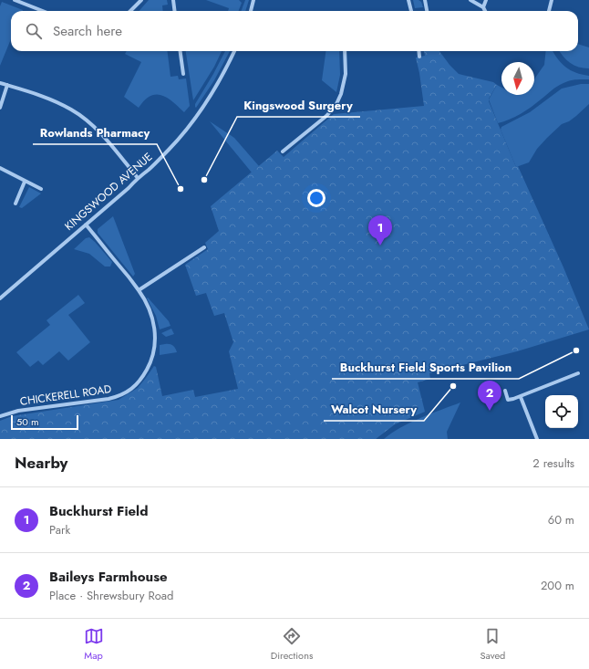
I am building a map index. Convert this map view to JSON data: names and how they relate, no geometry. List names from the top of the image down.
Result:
{
  "streets": {
    "street": ["KINGSWOOD AVENUE", "CHICKERELL ROAD"]
  },
  "crossings": [
    ["KINGSWOOD AVENUE", "CHICKERELL ROAD"]
  ],
  "places": [
    "Kingswood Surgery",
    "Rowlands Pharmacy",
    "Buckhurst Field Sports Pavilion",
    "Walcot Nursery"
  ],
  "scale_bar": "50 m",
  "north": "bottom",
  "page": {
    "search": "Search here",
    "pins": ["1", "2"],
    "scale": "50 m",
    "heading": ["Nearby", "2 results"],
    "list": [
      {
        "mark": "1",
        "name": "Buckhurst Field",
        "note": "Park",
        "value": "60 m"
      },
      {
        "mark": "2",
        "name": "Baileys Farmhouse",
        "note": "Place · Shrewsbury Road",
        "value": "200 m"
      }
    ],
    "nav": ["Map", "Directions", "Saved"]
  }
}
